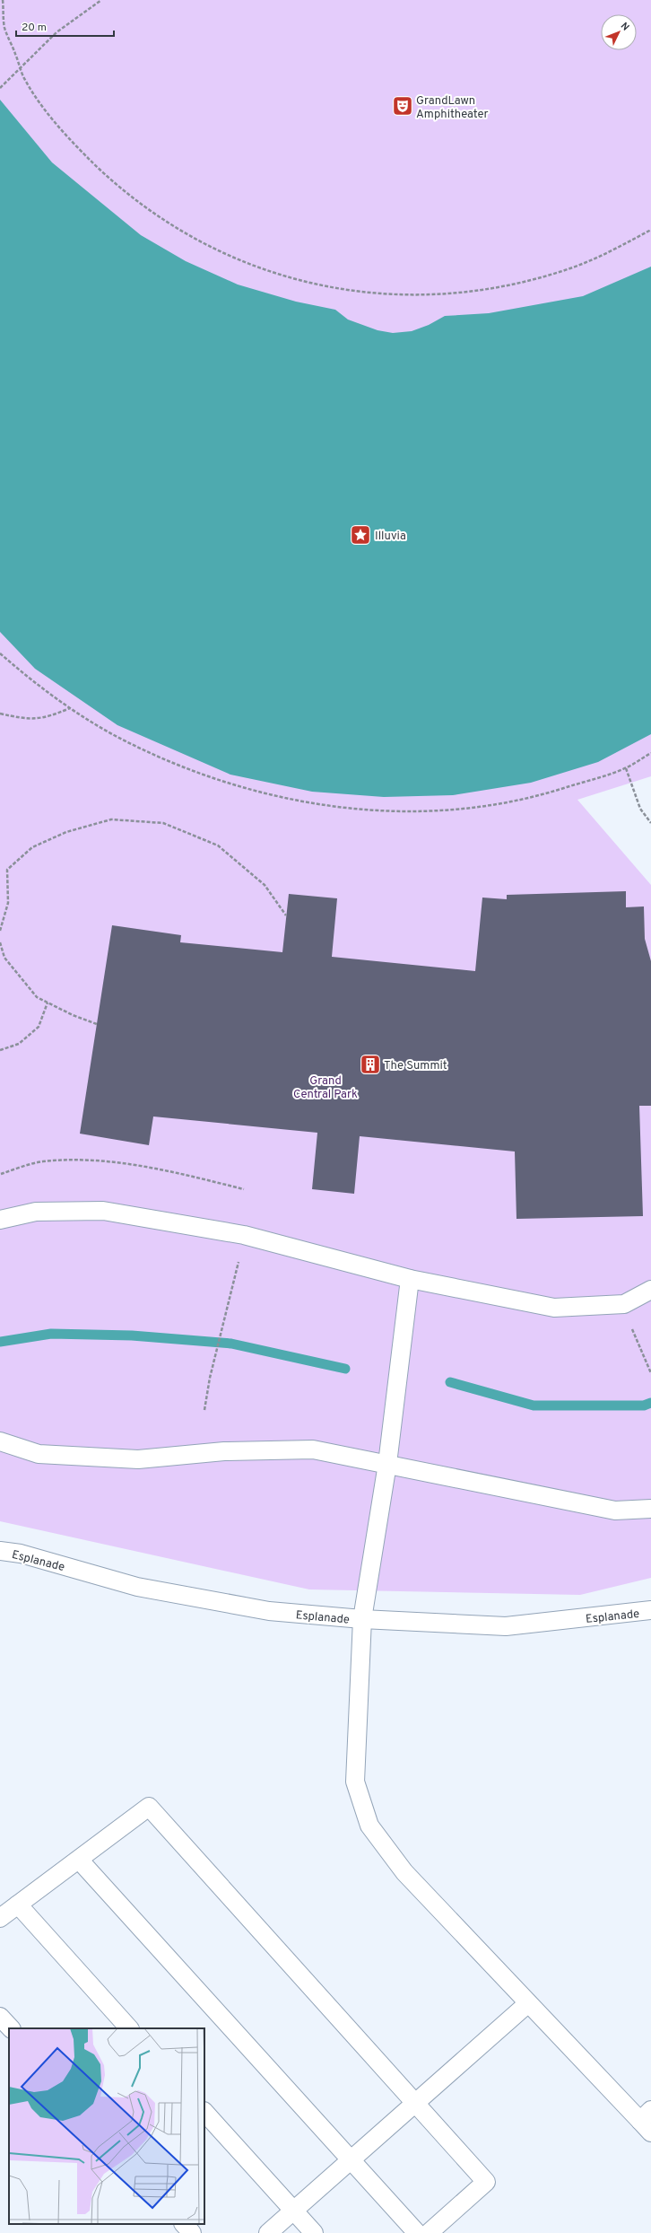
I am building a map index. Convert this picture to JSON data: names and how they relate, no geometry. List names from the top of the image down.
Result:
{
  "streets": {
    "lane": ["Esplanade"]
  },
  "parks": ["Grand Central Park"],
  "places": {
    "theatre": ["GrandLawn Amphitheater"],
    "place": ["Illuvia"],
    "building": ["The Summit"]
  },
  "scale_bar": "20 m",
  "north": "top right"
}
